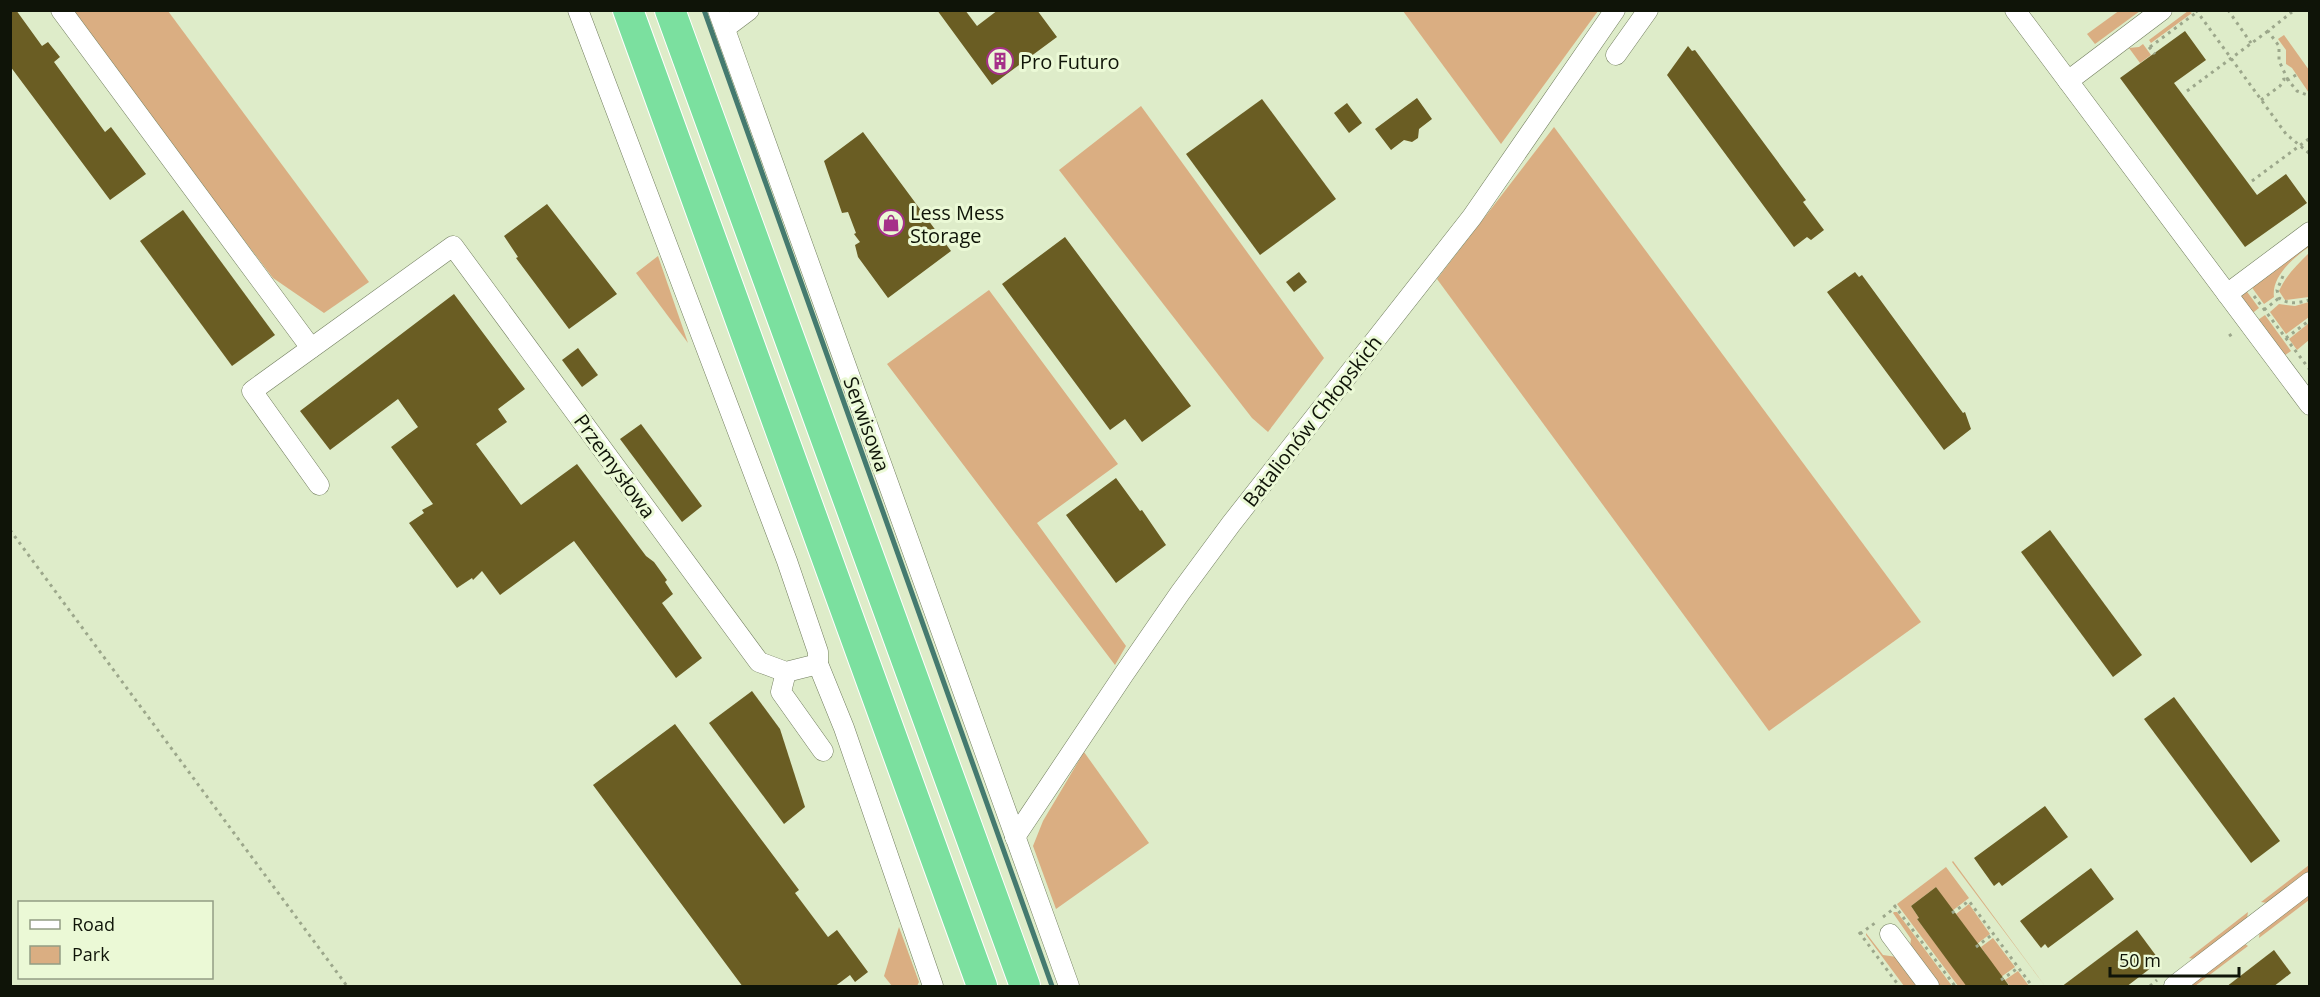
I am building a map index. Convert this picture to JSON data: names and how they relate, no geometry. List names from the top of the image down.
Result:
{
  "streets": {
    "street": ["Batalionów Chłopskich", "Serwisowa", "Przemysłowa"]
  },
  "crossings": [
    ["Batalionów Chłopskich", "Serwisowa"]
  ],
  "places": {
    "building": ["Pro Futuro"],
    "shop": ["Less Mess Storage"]
  },
  "legend": ["Road", "Park"],
  "scale_bar": "50 m"
}
